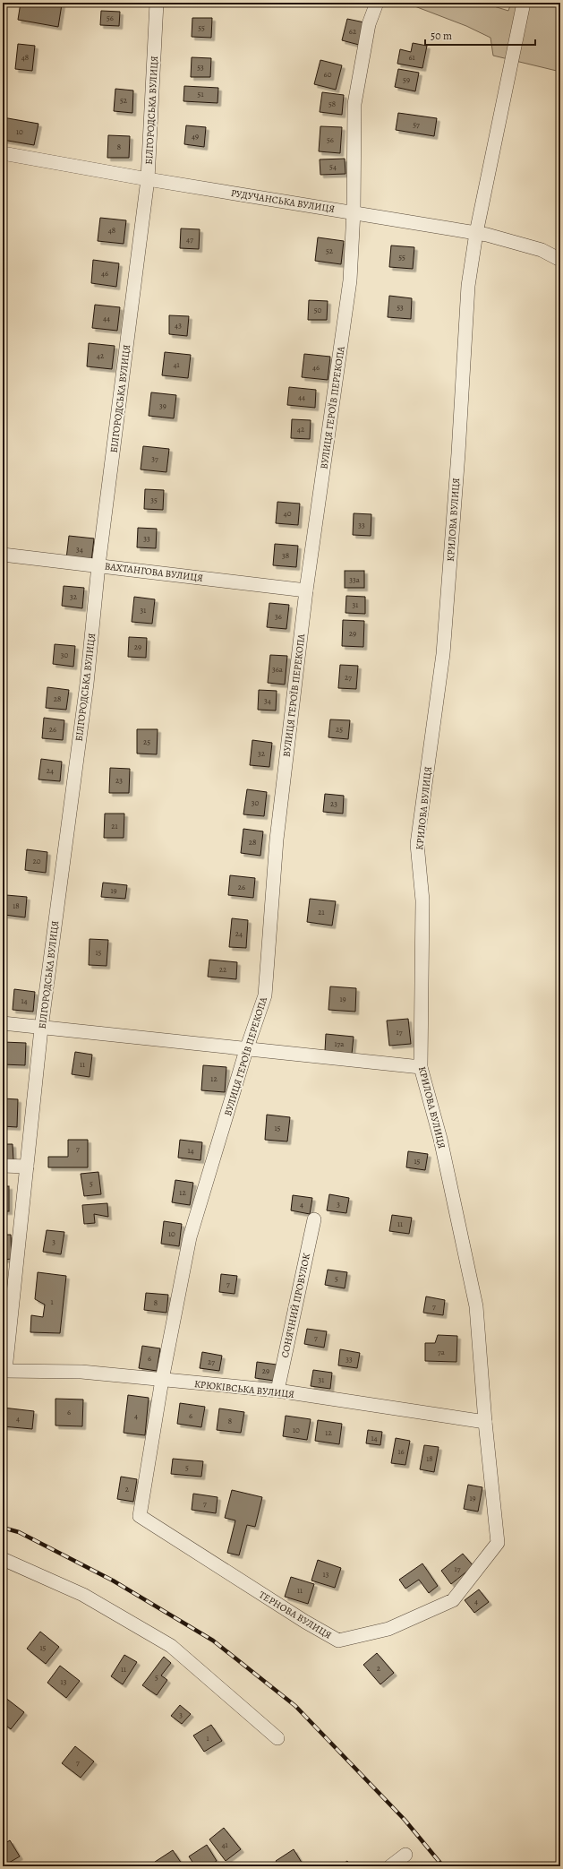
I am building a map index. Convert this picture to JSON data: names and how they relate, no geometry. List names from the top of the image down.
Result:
{
  "streets": {
    "street": [
      "БІЛГОРОДСЬКА ВУЛИЦЯ",
      "РУДУЧАНСЬКА ВУЛИЦЯ",
      "ВУЛИЦЯ ГЕРОЇВ ПЕРЕКОПА",
      "КРИЛОВА ВУЛИЦЯ",
      "ВАХТАНГОВА ВУЛИЦЯ",
      "СОНЯЧНИЙ ПРОВУЛОК",
      "КРЮКІВСЬКА ВУЛИЦЯ",
      "ТЕРНОВА ВУЛИЦЯ"
    ]
  },
  "crossings": [
    ["БІЛГОРОДСЬКА ВУЛИЦЯ", "РУДУЧАНСЬКА ВУЛИЦЯ"],
    ["БІЛГОРОДСЬКА ВУЛИЦЯ", "ВАХТАНГОВА ВУЛИЦЯ"],
    ["БІЛГОРОДСЬКА ВУЛИЦЯ", "КРЮКІВСЬКА ВУЛИЦЯ"],
    ["РУДУЧАНСЬКА ВУЛИЦЯ", "ВУЛИЦЯ ГЕРОЇВ ПЕРЕКОПА"],
    ["РУДУЧАНСЬКА ВУЛИЦЯ", "КРИЛОВА ВУЛИЦЯ"],
    ["ВУЛИЦЯ ГЕРОЇВ ПЕРЕКОПА", "ВАХТАНГОВА ВУЛИЦЯ"],
    ["ВУЛИЦЯ ГЕРОЇВ ПЕРЕКОПА", "КРЮКІВСЬКА ВУЛИЦЯ"],
    ["ВУЛИЦЯ ГЕРОЇВ ПЕРЕКОПА", "ТЕРНОВА ВУЛИЦЯ"],
    ["КРИЛОВА ВУЛИЦЯ", "КРЮКІВСЬКА ВУЛИЦЯ"],
    ["КРИЛОВА ВУЛИЦЯ", "ТЕРНОВА ВУЛИЦЯ"],
    ["СОНЯЧНИЙ ПРОВУЛОК", "КРЮКІВСЬКА ВУЛИЦЯ"],
    ["КРЮКІВСЬКА ВУЛИЦЯ", "ТЕРНОВА ВУЛИЦЯ"]
  ],
  "house_numbers": [
    "56",
    "55",
    "62",
    "48",
    "61",
    "53",
    "60",
    "59",
    "51",
    "52",
    "58",
    "57",
    "10",
    "49",
    "56",
    "8",
    "54",
    "48",
    "47",
    "52",
    "55",
    "46",
    "53",
    "50",
    "44",
    "43",
    "42",
    "41",
    "46",
    "44",
    "39",
    "42",
    "37",
    "35",
    "40",
    "33",
    "33",
    "34",
    "38",
    "33а",
    "32",
    "31",
    "31",
    "36",
    "29",
    "29",
    "30",
    "36а",
    "27",
    "28",
    "34",
    "26",
    "25",
    "25",
    "32",
    "24",
    "23",
    "30",
    "23",
    "21",
    "28",
    "20",
    "26",
    "19",
    "18",
    "21",
    "24",
    "15",
    "22",
    "19",
    "14",
    "17",
    "17а",
    "11",
    "12",
    "15",
    "7",
    "14",
    "15",
    "5",
    "12",
    "4",
    "3",
    "11",
    "10",
    "3",
    "5",
    "7",
    "1",
    "8",
    "7",
    "7",
    "7а",
    "6",
    "33",
    "27",
    "29",
    "31",
    "6",
    "4",
    "6",
    "4",
    "8",
    "10",
    "12",
    "14",
    "16",
    "18",
    "5",
    "2",
    "19",
    "7",
    "17",
    "13",
    "11",
    "4",
    "15",
    "2",
    "11",
    "5",
    "13",
    "3",
    "1",
    "7",
    "41"
  ],
  "scale_bar": "50 m"
}
